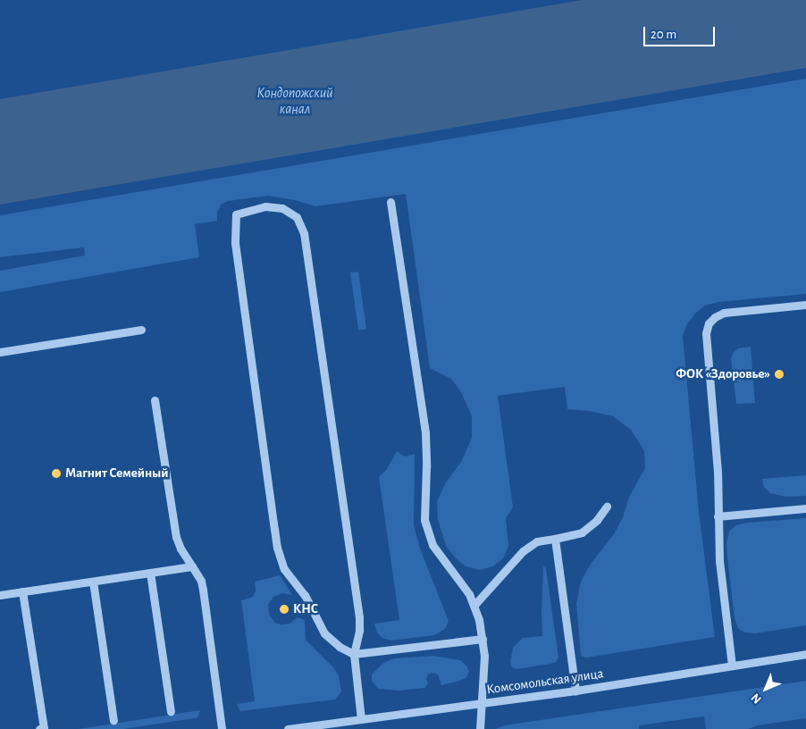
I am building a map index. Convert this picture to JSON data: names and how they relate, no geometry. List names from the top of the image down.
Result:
{
  "streets": {
    "street": ["Комсомольская улица"]
  },
  "water": ["Кондопожский канал"],
  "places": ["ФОК «Здоровье»", "Магнит Семейный", "КНС"],
  "scale_bar": "20 m",
  "north": "bottom left"
}
